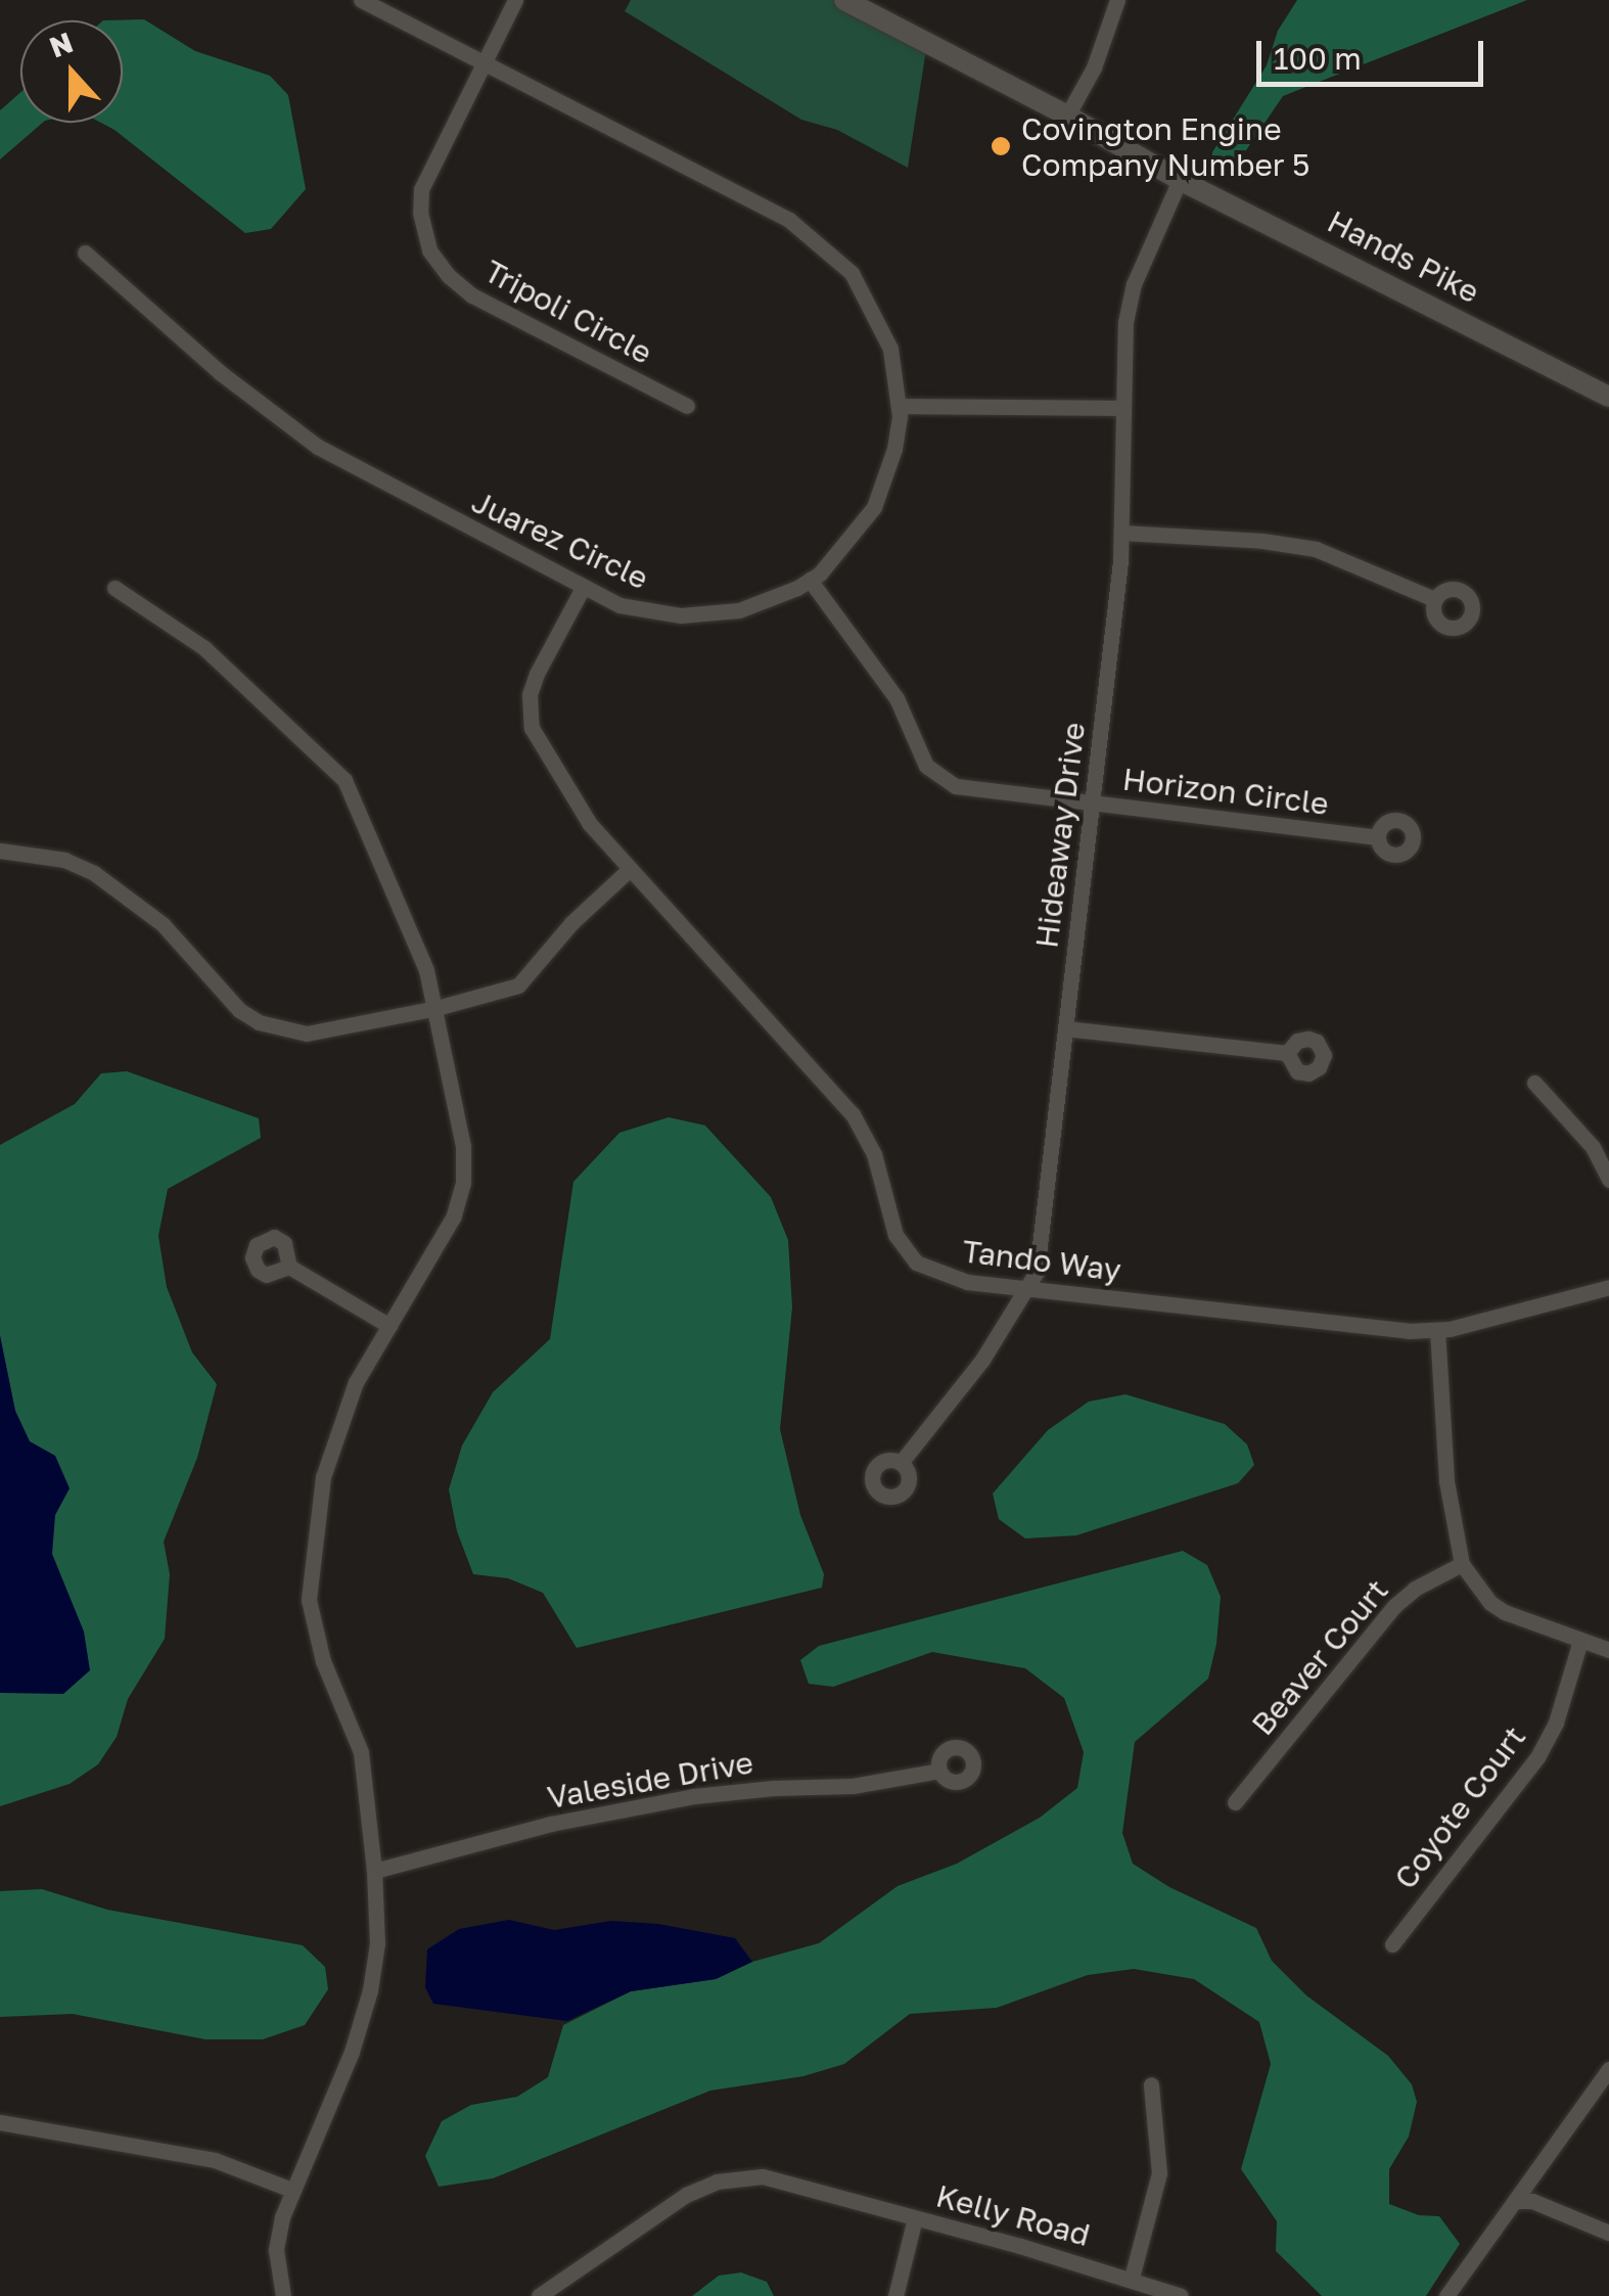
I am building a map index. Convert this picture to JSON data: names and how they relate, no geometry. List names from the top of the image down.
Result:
{
  "streets": {
    "main road": ["Hands Pike"],
    "street": [
      "Tripoli Circle",
      "Juarez Circle",
      "Horizon Circle",
      "Hideaway Drive",
      "Tando Way",
      "Beaver Court",
      "Valeside Drive",
      "Coyote Court",
      "Kelly Road"
    ]
  },
  "crossings": [
    ["Hands Pike", "Hideaway Drive"],
    ["Tripoli Circle", "Juarez Circle"],
    ["Juarez Circle", "Horizon Circle"],
    ["Juarez Circle", "Tando Way"],
    ["Horizon Circle", "Hideaway Drive"],
    ["Hideaway Drive", "Tando Way"]
  ],
  "places": ["Covington Engine Company Number 5"],
  "scale_bar": "100 m",
  "north": "top"
}
